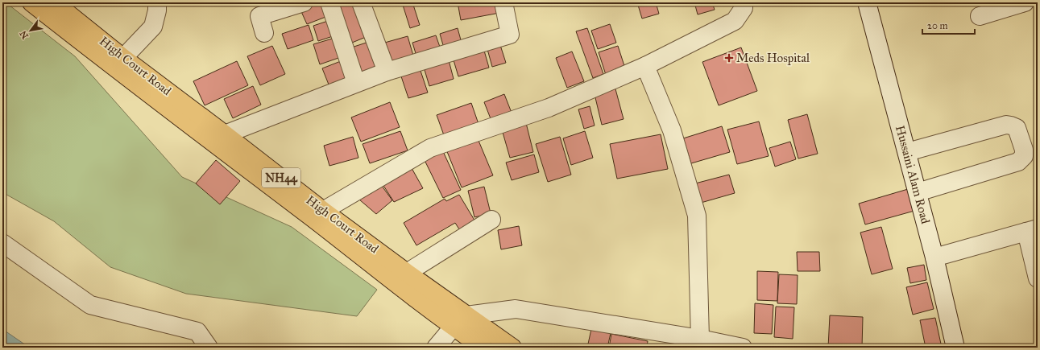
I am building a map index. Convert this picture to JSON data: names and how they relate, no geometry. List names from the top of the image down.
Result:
{
  "streets": {
    "highway": ["High Court Road", "NH44"],
    "street": ["Hussaini Alam Road"]
  },
  "places": {
    "health": ["Meds Hospital"]
  },
  "scale_bar": "20 m",
  "north": "bottom left"
}
